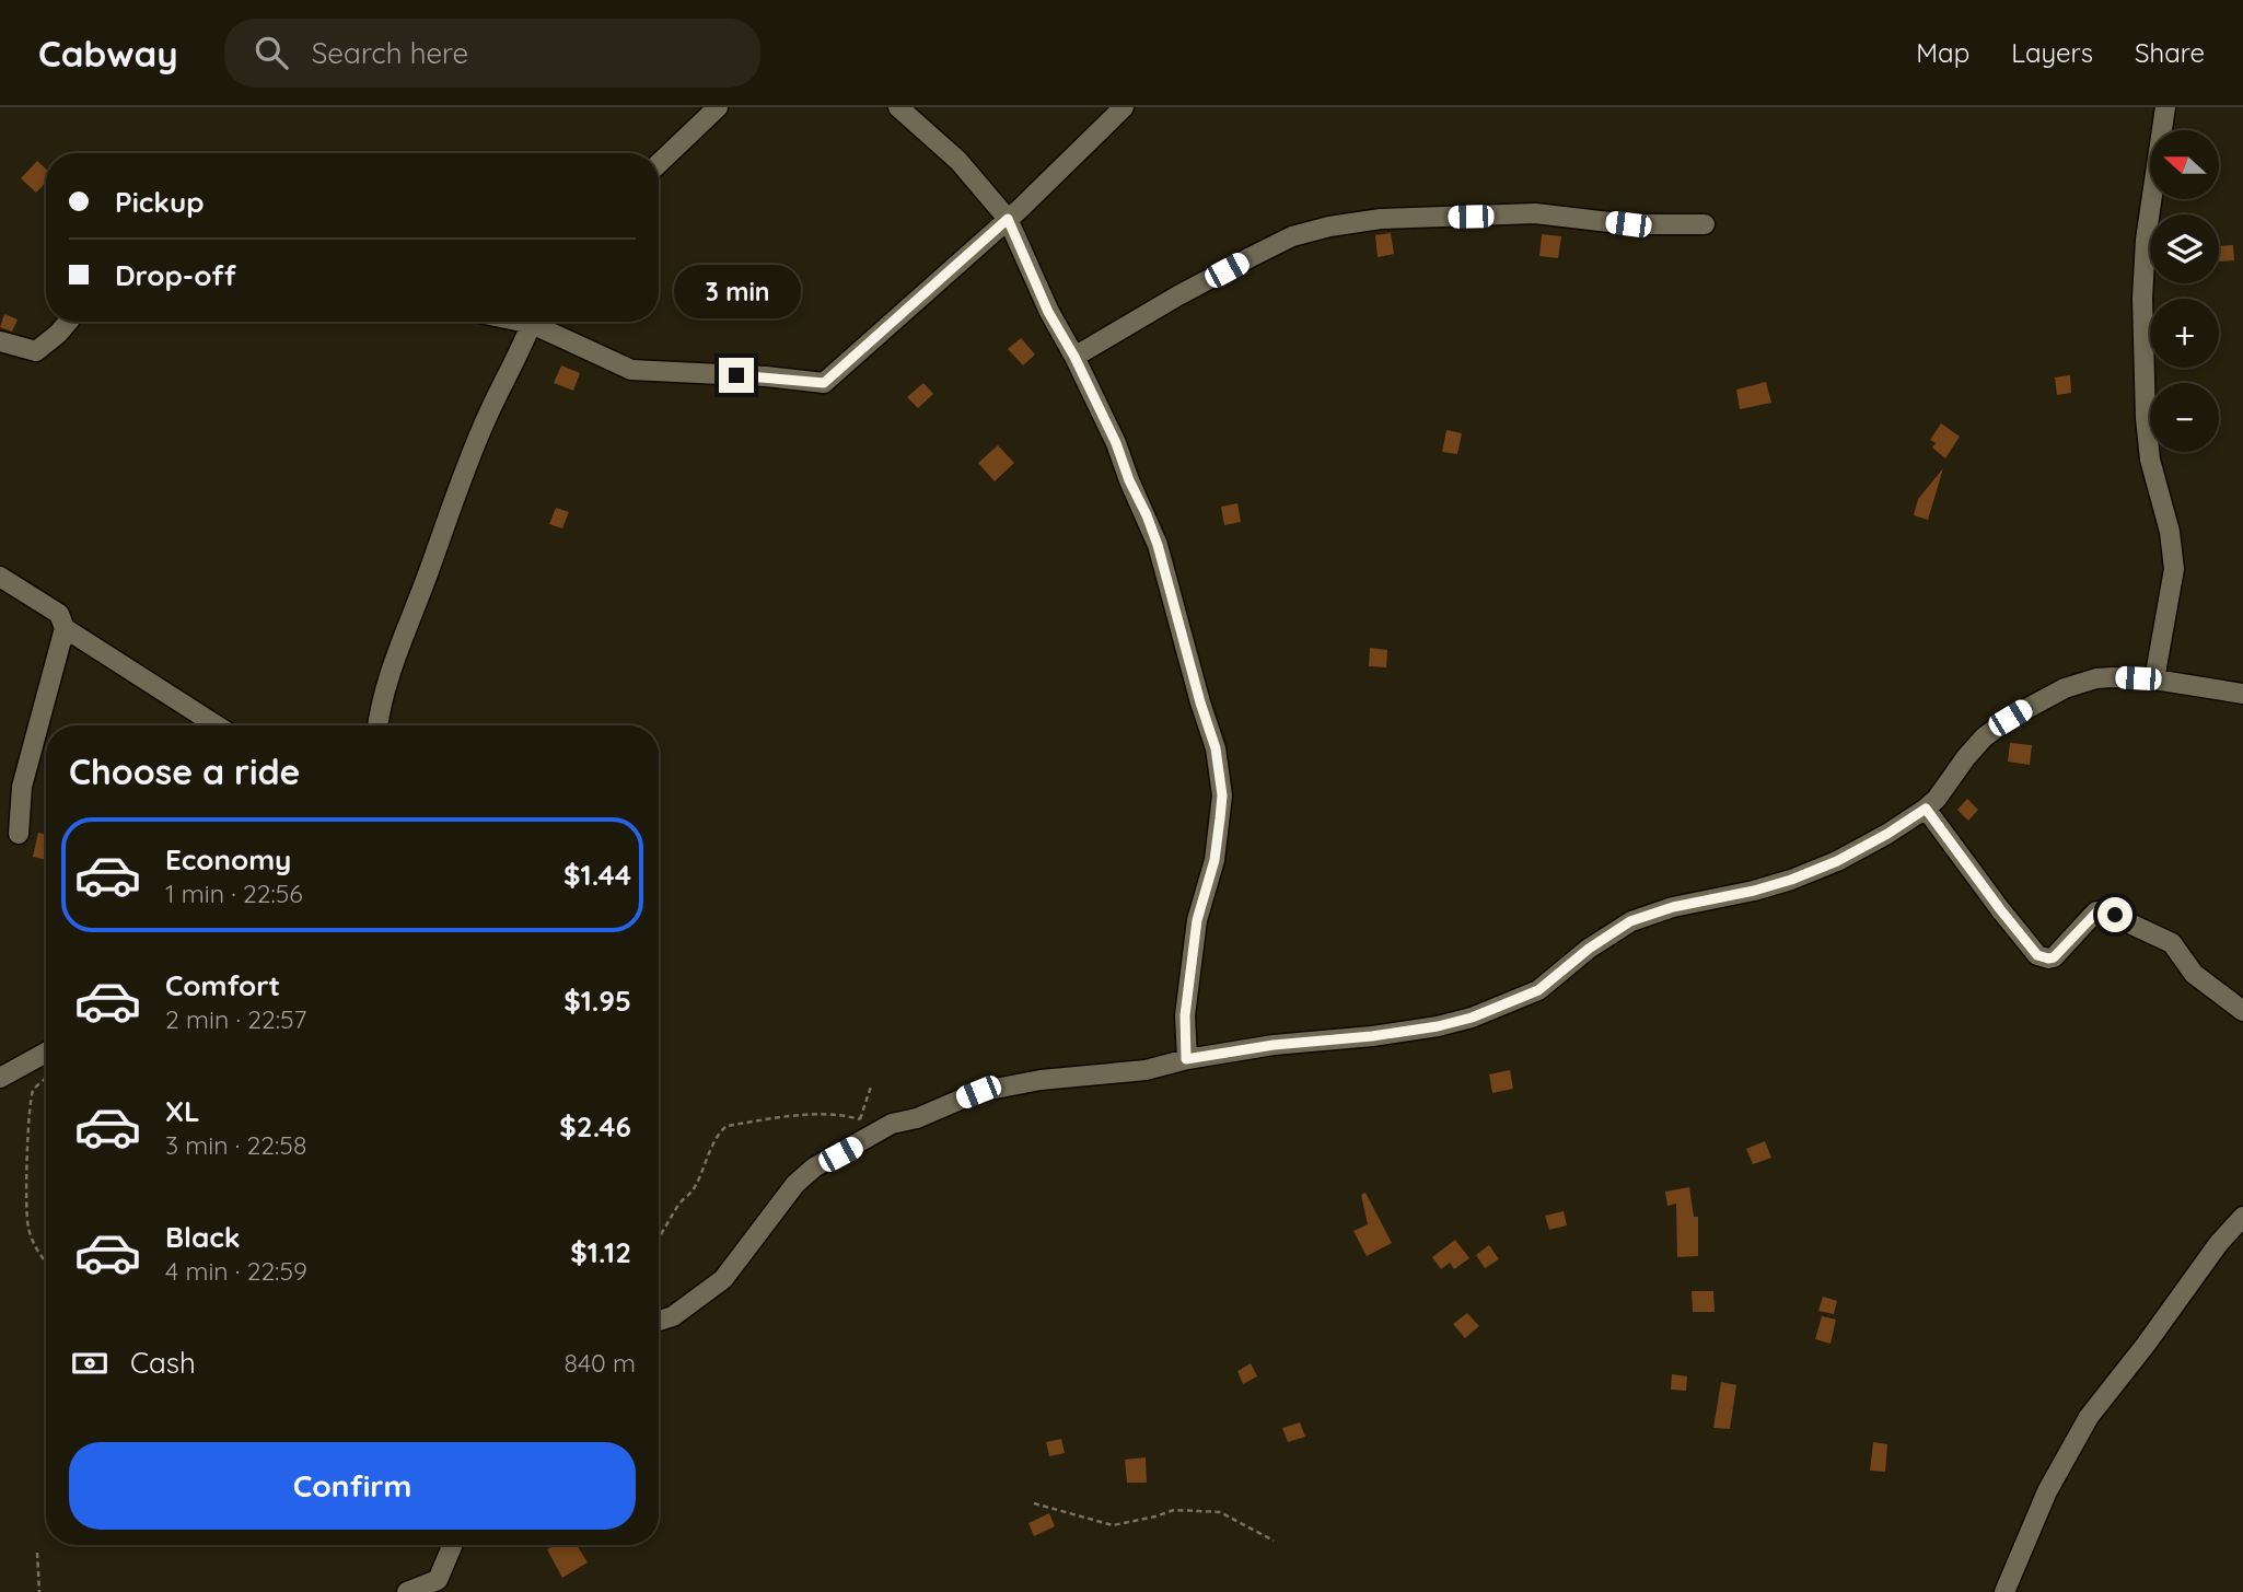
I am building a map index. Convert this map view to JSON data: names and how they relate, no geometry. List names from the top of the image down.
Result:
{
  "north": "left",
  "page": {
    "header": "Cabway",
    "search": "Search here",
    "nav": ["Map", "Layers", "Share"],
    "map_buttons": ["+", "−"],
    "banner": ["Pickup", "Drop-off"],
    "bubble": "3 min",
    "heading": "Choose a ride",
    "list": [
      {
        "name": "Economy",
        "note": "1 min · 22:56",
        "value": "$1.44"
      },
      {
        "name": "Comfort",
        "note": "2 min · 22:57",
        "value": "$1.95"
      },
      {
        "name": "XL",
        "note": "3 min · 22:58",
        "value": "$2.46"
      },
      {
        "name": "Black",
        "note": "4 min · 22:59",
        "value": "$1.12"
      }
    ],
    "pay": ["Cash", "840 m"],
    "buttons": "Confirm"
  }
}
